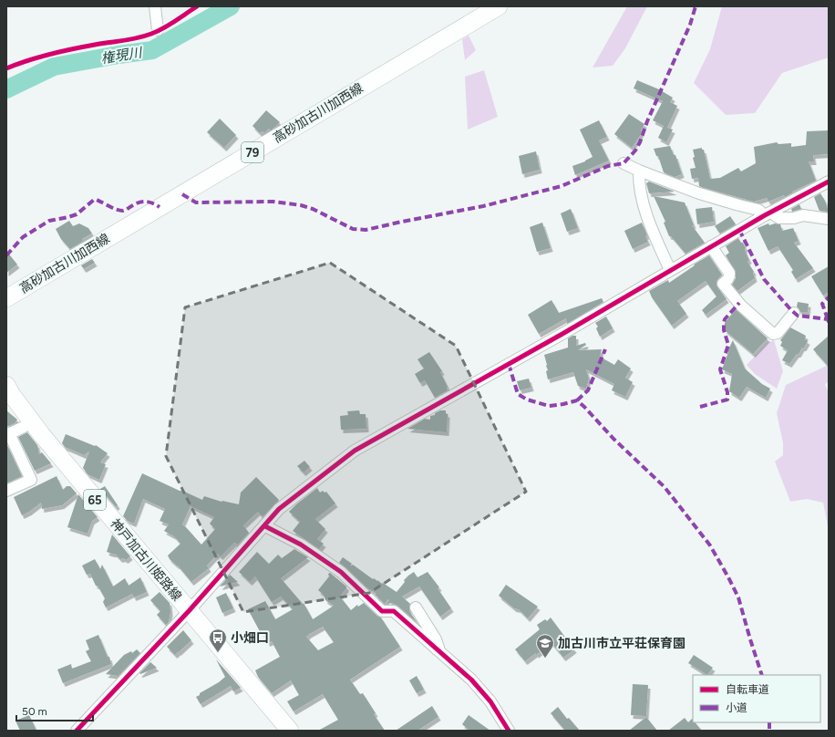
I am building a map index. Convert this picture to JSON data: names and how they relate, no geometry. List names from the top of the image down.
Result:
{
  "streets": {
    "main road": [
      "高砂加古川加西線",
      "79",
      "65",
      "神戸加古川姫路線"
    ]
  },
  "water": ["権現川"],
  "places": {
    "bus stop": ["小畑口"],
    "school or university": ["加古川市立平荘保育園"]
  },
  "legend": ["自転車道", "小道"],
  "scale_bar": "50 m"
}
